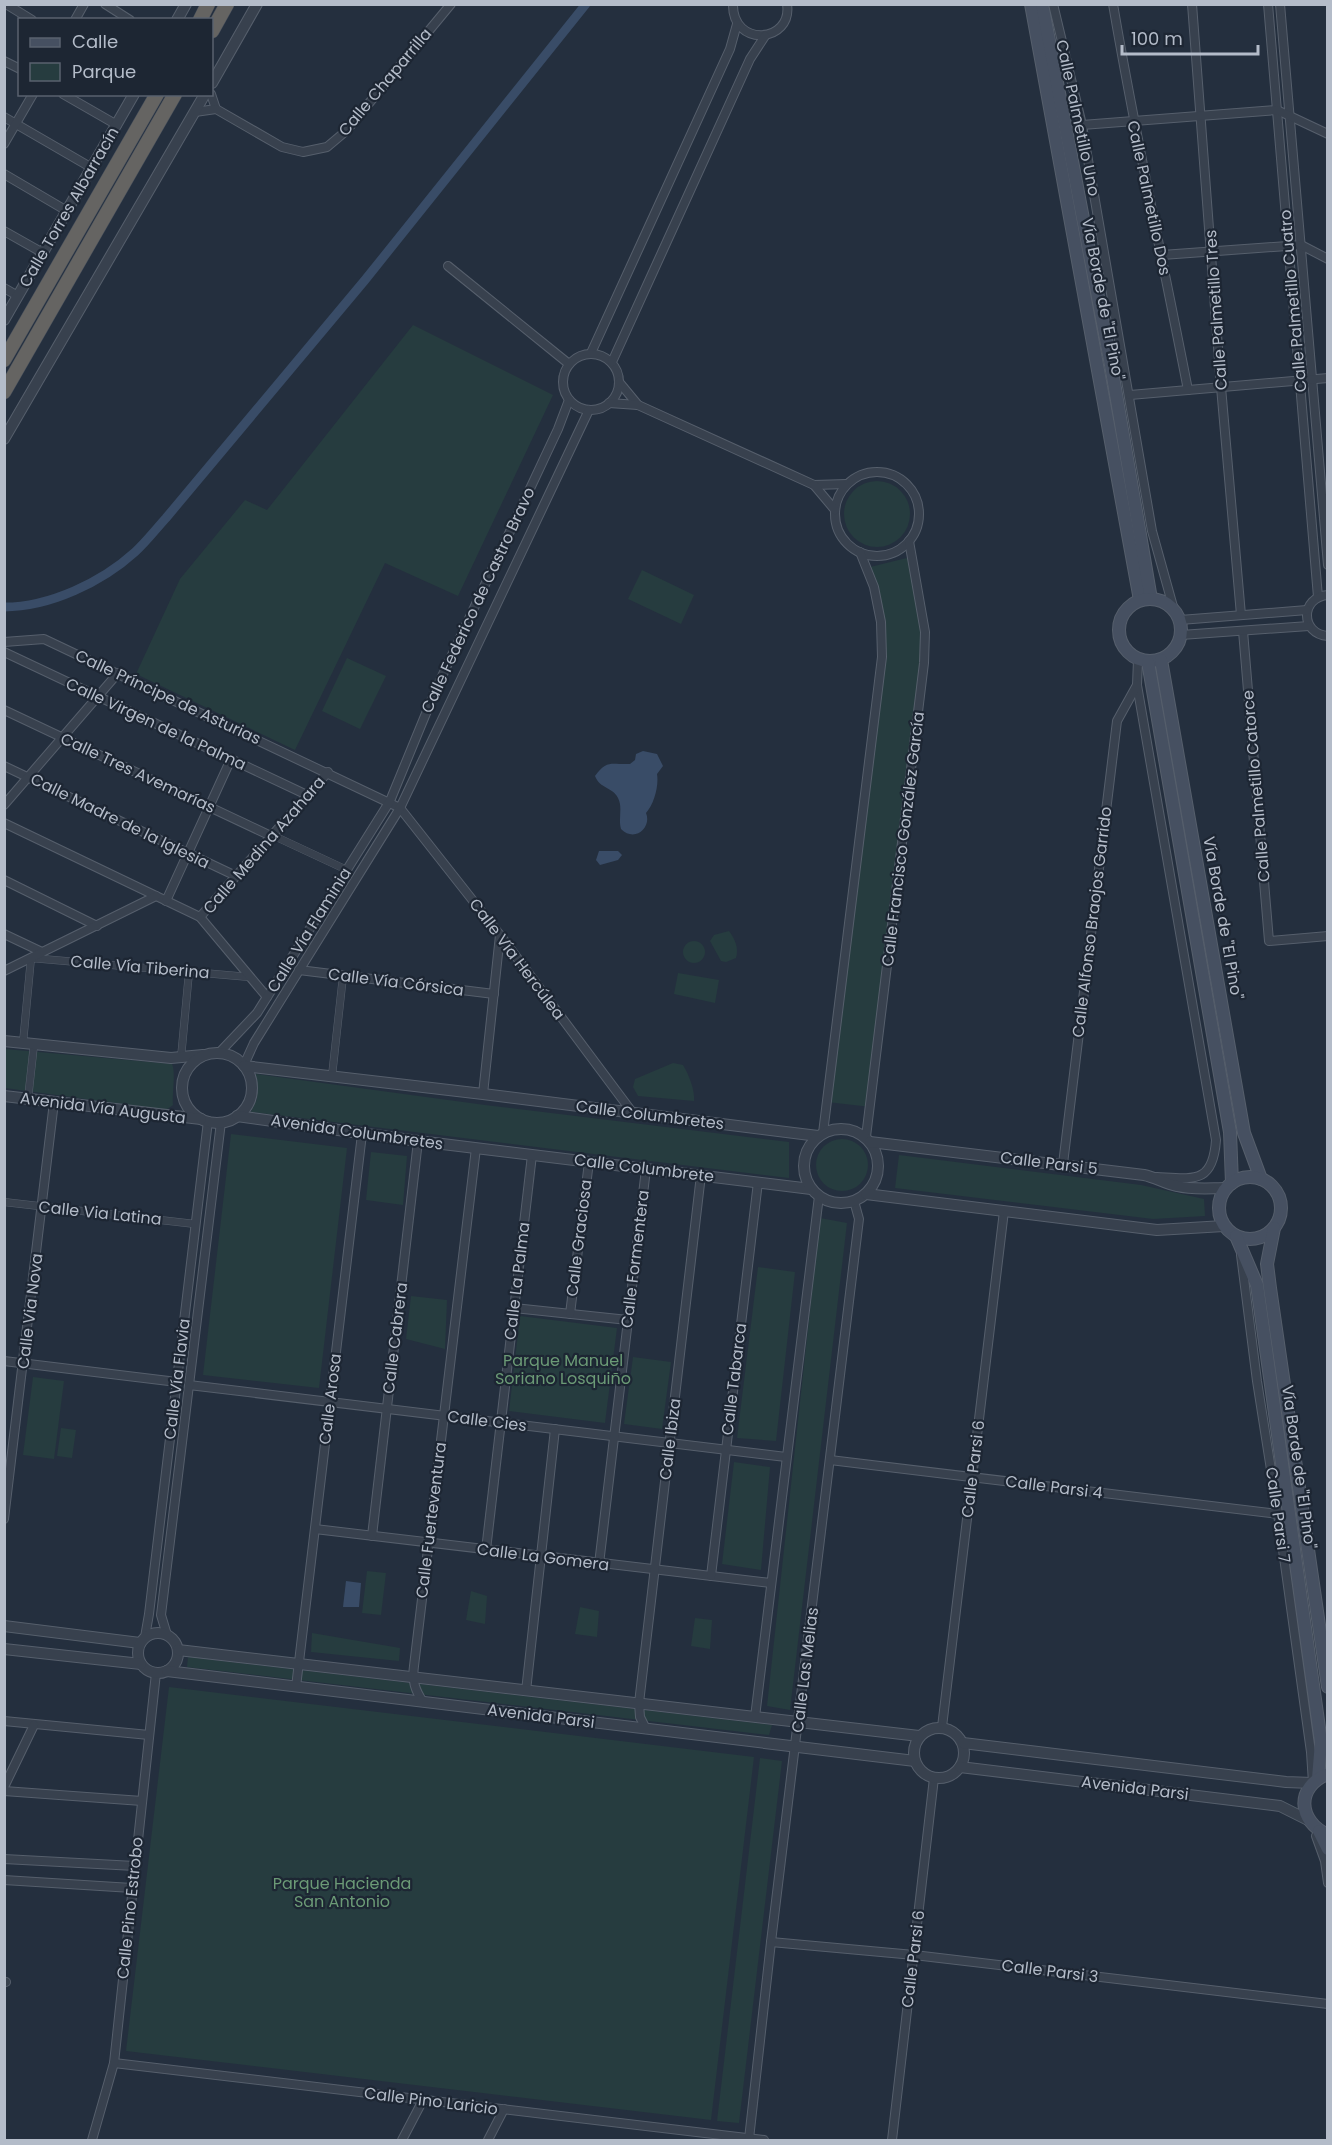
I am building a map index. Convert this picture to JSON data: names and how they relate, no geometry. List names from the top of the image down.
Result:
{
  "streets": {
    "main road": ["Vía Borde de \"El Pino\""],
    "street": [
      "Calle Chaparrilla",
      "Calle Palmetillo Uno",
      "Calle Palmetillo Dos",
      "Calle Torres Albarracín",
      "Calle Palmetillo Cuatro",
      "Calle Palmetillo Tres",
      "Calle Federico de Castro Bravo",
      "Calle Príncipe de Asturias",
      "Calle Virgen de la Palma",
      "Calle Tres Avemarías",
      "Calle Palmetillo Catorce",
      "Calle Madre de la Iglesia",
      "Calle Francisco González García",
      "Calle Medina Azahara",
      "Calle Alfonso Braojos Garrido",
      "Calle Vía Flaminia",
      "Calle Vía Hercúlea",
      "Calle Vía Tiberina",
      "Calle Vía Córsica",
      "Avenida Vía Augusta",
      "Calle Columbretes",
      "Avenida Columbretes",
      "Calle Parsi 5",
      "Calle Columbrete",
      "Calle Via Latina",
      "Calle Graciosa",
      "Calle Formentera",
      "Calle La Palma",
      "Calle Via Nova",
      "Calle Cabrera",
      "Calle Vía Flavia",
      "Calle Tabarca",
      "Calle Arosa",
      "Calle Cies",
      "Calle Ibiza",
      "Calle Parsi 6",
      "Calle Parsi 4",
      "Calle Parsi 7",
      "Calle Fuerteventura",
      "Calle La Gomera",
      "Calle Las Melias",
      "Avenida Parsi",
      "Calle Pino Estrobo",
      "Calle Parsi 3",
      "Calle Pino Laricio"
    ]
  },
  "crossings": [
    ["Calle Palmetillo Uno", "Vía Borde de \"El Pino\""],
    ["Vía Borde de \"El Pino\"", "Calle Parsi 5"],
    ["Vía Borde de \"El Pino\"", "Calle Parsi 7"],
    ["Vía Borde de \"El Pino\"", "Avenida Parsi"],
    ["Calle Federico de Castro Bravo", "Calle Príncipe de Asturias"],
    ["Calle Federico de Castro Bravo", "Calle Vía Flaminia"],
    ["Calle Príncipe de Asturias", "Calle Medina Azahara"],
    ["Calle Príncipe de Asturias", "Calle Vía Flaminia"],
    ["Calle Príncipe de Asturias", "Calle Vía Hercúlea"],
    ["Calle Virgen de la Palma", "Calle Medina Azahara"],
    ["Calle Tres Avemarías", "Calle Medina Azahara"],
    ["Calle Madre de la Iglesia", "Calle Medina Azahara"],
    ["Calle Francisco González García", "Calle Columbretes"],
    ["Calle Francisco González García", "Calle Parsi 5"],
    ["Calle Francisco González García", "Calle Columbrete"],
    ["Calle Francisco González García", "Calle Las Melias"],
    ["Calle Alfonso Braojos Garrido", "Calle Parsi 5"],
    ["Calle Vía Flaminia", "Calle Vía Hercúlea"],
    ["Calle Vía Flaminia", "Calle Vía Córsica"],
    ["Calle Vía Flaminia", "Avenida Vía Augusta"],
    ["Calle Vía Flaminia", "Avenida Columbretes"],
    ["Calle Vía Flaminia", "Calle Vía Flavia"],
    ["Calle Vía Hercúlea", "Calle Columbretes"],
    ["Avenida Vía Augusta", "Avenida Columbretes"],
    ["Avenida Vía Augusta", "Calle Via Nova"],
    ["Avenida Vía Augusta", "Calle Vía Flavia"],
    ["Calle Columbretes", "Calle Parsi 5"],
    ["Calle Columbretes", "Calle Columbrete"],
    ["Calle Columbretes", "Calle Las Melias"],
    ["Avenida Columbretes", "Calle Columbrete"],
    ["Avenida Columbretes", "Calle Cabrera"],
    ["Avenida Columbretes", "Calle Vía Flavia"],
    ["Avenida Columbretes", "Calle Arosa"],
    ["Avenida Columbretes", "Calle Fuerteventura"],
    ["Calle Parsi 5", "Calle Columbrete"],
    ["Calle Parsi 5", "Calle Las Melias"],
    ["Calle Columbrete", "Calle Graciosa"],
    ["Calle Columbrete", "Calle Formentera"],
    ["Calle Columbrete", "Calle La Palma"],
    ["Calle Columbrete", "Calle Tabarca"],
    ["Calle Columbrete", "Calle Ibiza"],
    ["Calle Columbrete", "Calle Fuerteventura"],
    ["Calle Columbrete", "Calle Las Melias"],
    ["Calle Via Latina", "Calle Via Nova"],
    ["Calle Via Latina", "Calle Vía Flavia"],
    ["Calle Formentera", "Calle Cies"],
    ["Calle Formentera", "Calle La Gomera"],
    ["Calle La Palma", "Calle Cies"],
    ["Calle La Palma", "Calle La Gomera"],
    ["Calle Cabrera", "Calle Cies"],
    ["Calle Cabrera", "Calle La Gomera"],
    ["Calle Vía Flavia", "Calle Cies"],
    ["Calle Vía Flavia", "Avenida Parsi"],
    ["Calle Vía Flavia", "Calle Pino Estrobo"],
    ["Calle Tabarca", "Calle Cies"],
    ["Calle Tabarca", "Calle La Gomera"],
    ["Calle Arosa", "Calle Cies"],
    ["Calle Arosa", "Calle La Gomera"],
    ["Calle Arosa", "Avenida Parsi"],
    ["Calle Cies", "Calle Ibiza"],
    ["Calle Cies", "Calle Fuerteventura"],
    ["Calle Ibiza", "Calle La Gomera"],
    ["Calle Ibiza", "Avenida Parsi"],
    ["Calle Parsi 6", "Calle Parsi 4"],
    ["Calle Parsi 6", "Avenida Parsi"],
    ["Calle Parsi 6", "Calle Parsi 3"],
    ["Calle Parsi 4", "Calle Parsi 7"],
    ["Calle Parsi 4", "Calle Las Melias"],
    ["Calle Parsi 7", "Avenida Parsi"],
    ["Calle Fuerteventura", "Calle La Gomera"],
    ["Calle Fuerteventura", "Avenida Parsi"],
    ["Calle Las Melias", "Avenida Parsi"],
    ["Calle Las Melias", "Calle Parsi 3"],
    ["Calle Las Melias", "Calle Pino Laricio"],
    ["Avenida Parsi", "Calle Pino Estrobo"],
    ["Calle Pino Estrobo", "Calle Pino Laricio"]
  ],
  "parks": ["Parque Manuel Soriano Losquiño", "Parque Hacienda San Antonio"],
  "legend": ["Calle", "Parque"],
  "scale_bar": "100 m"
}
